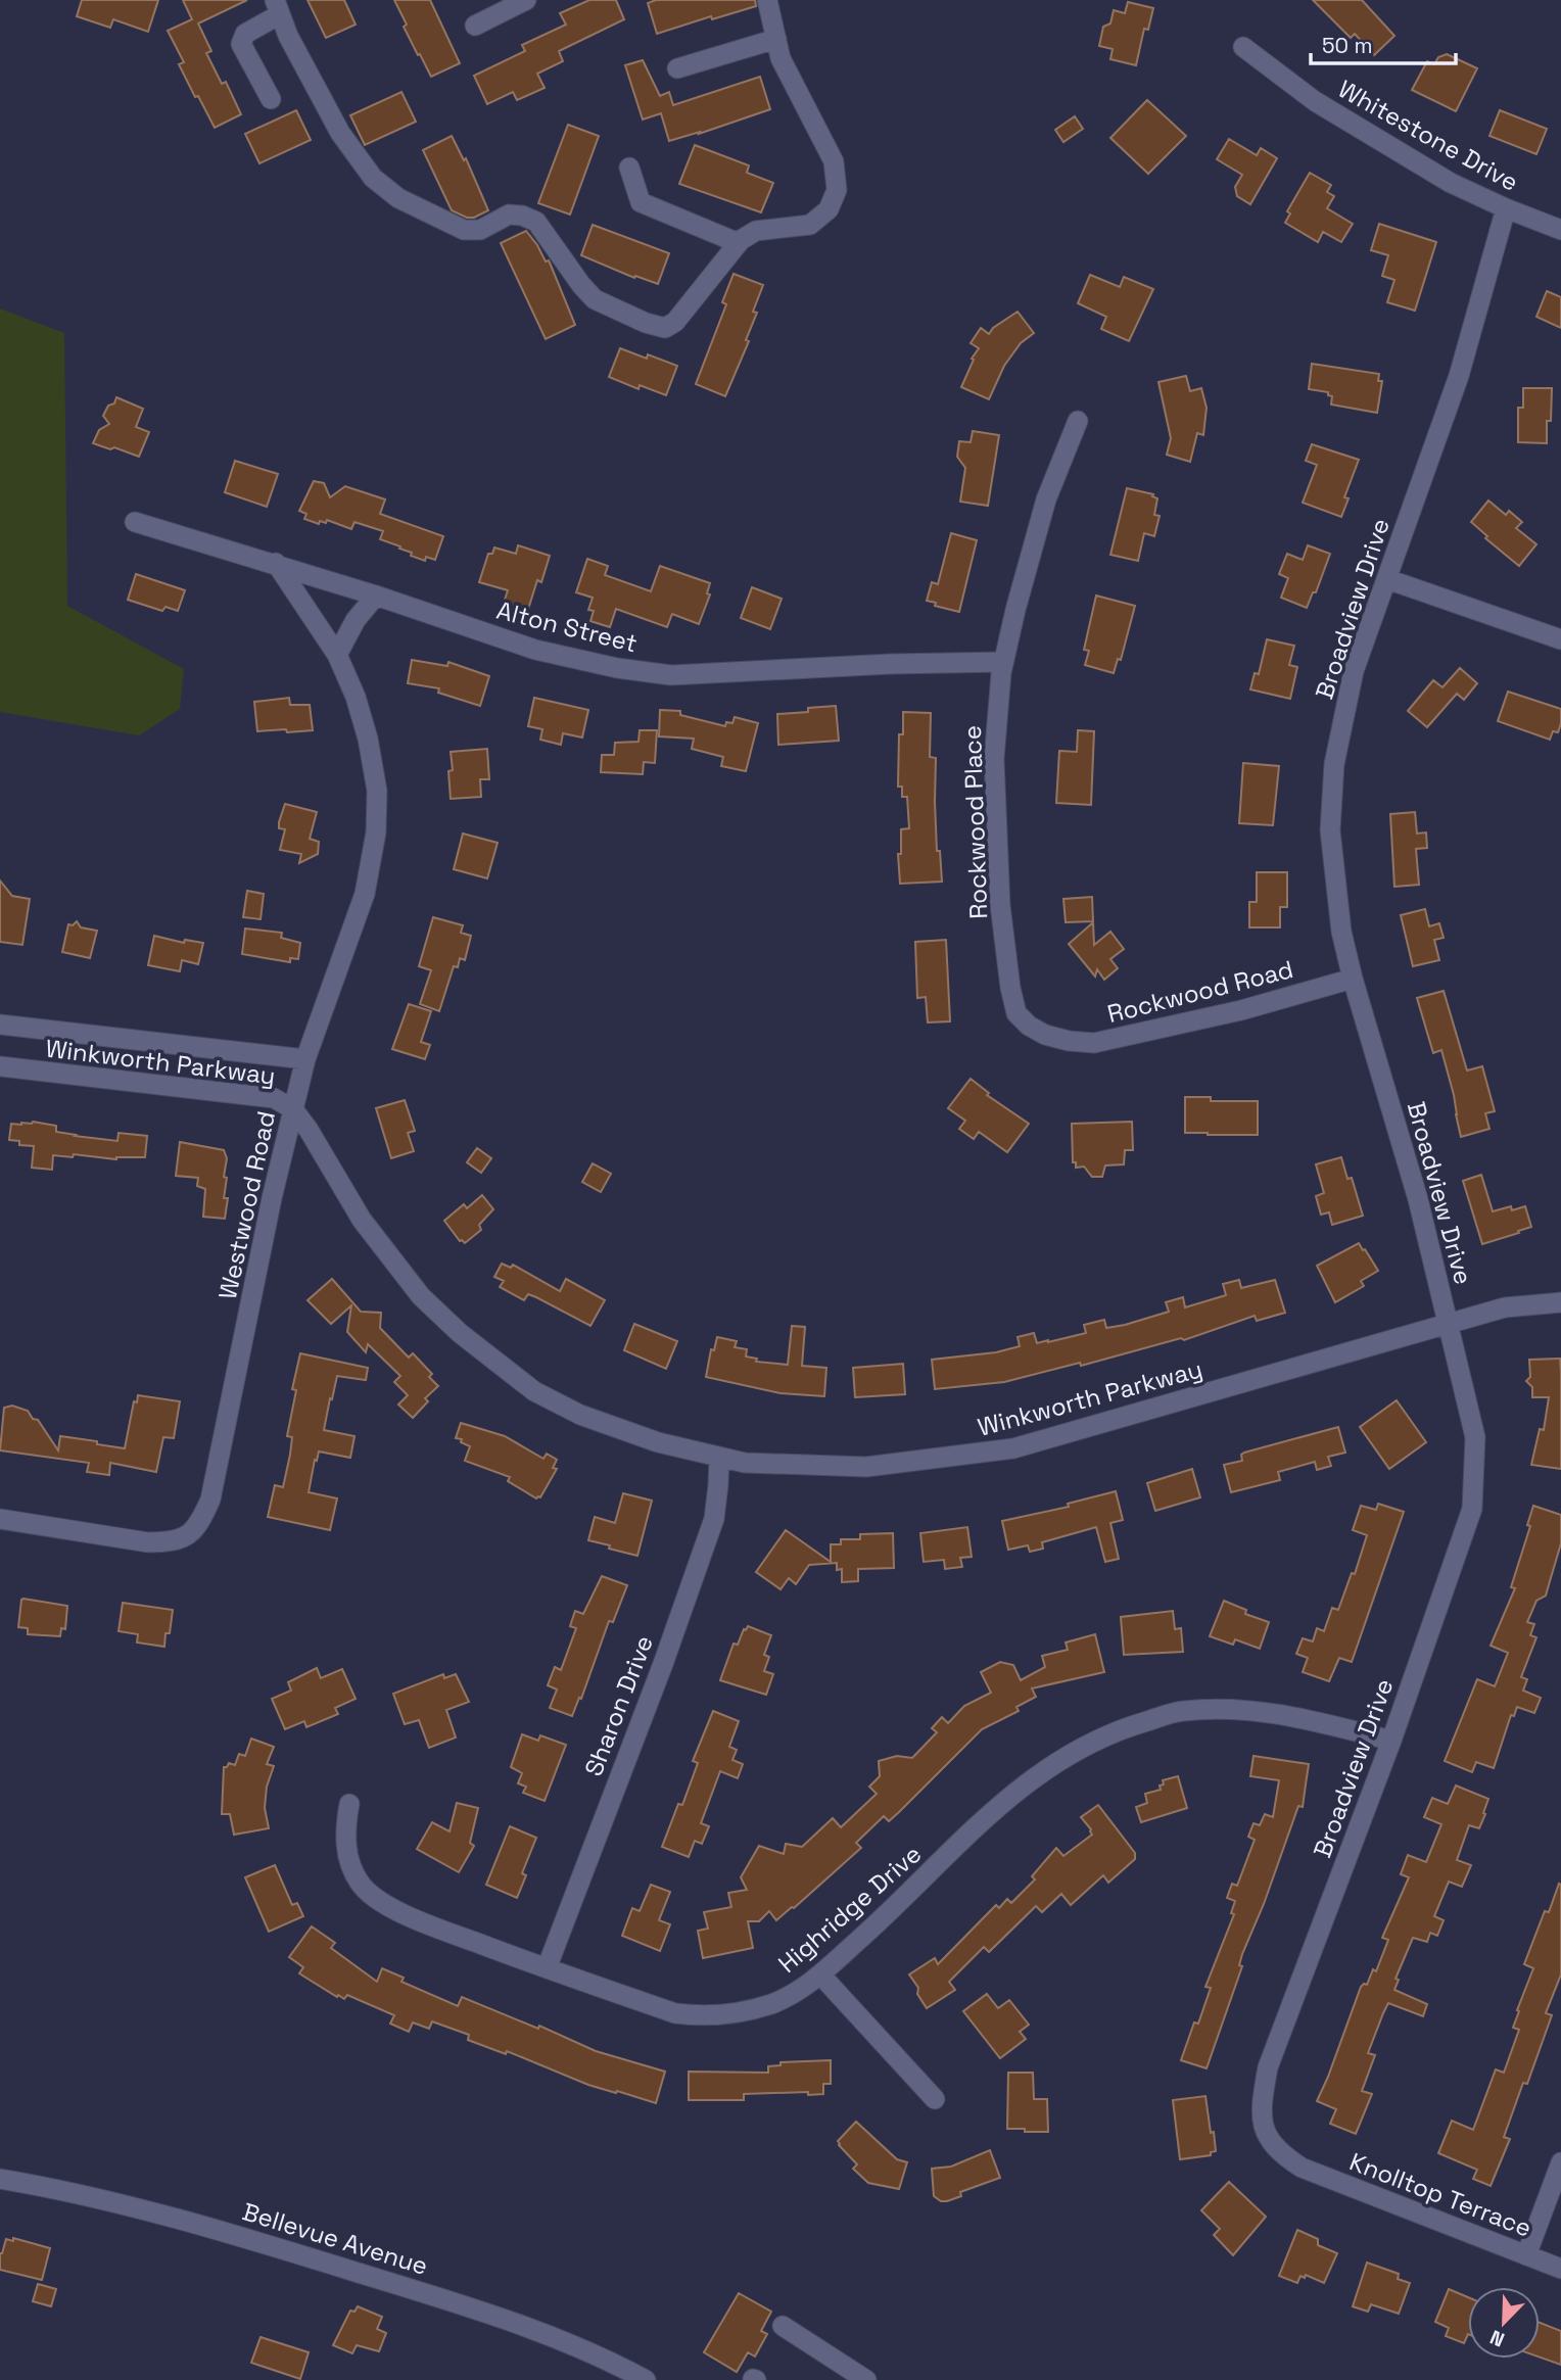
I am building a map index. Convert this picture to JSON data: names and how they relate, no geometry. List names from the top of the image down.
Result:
{
  "streets": {
    "street": [
      "Whitestone Drive",
      "Broadview Drive",
      "Alton Street",
      "Rockwood Place",
      "Rockwood Road",
      "Winkworth Parkway",
      "Westwood Road",
      "Sharon Drive",
      "Highridge Drive",
      "Knolltop Terrace",
      "Bellevue Avenue"
    ]
  },
  "crossings": [
    ["Whitestone Drive", "Broadview Drive"],
    ["Broadview Drive", "Rockwood Road"],
    ["Broadview Drive", "Winkworth Parkway"],
    ["Broadview Drive", "Highridge Drive"],
    ["Broadview Drive", "Knolltop Terrace"],
    ["Alton Street", "Rockwood Place"],
    ["Alton Street", "Westwood Road"],
    ["Rockwood Place", "Rockwood Road"],
    ["Winkworth Parkway", "Westwood Road"],
    ["Winkworth Parkway", "Sharon Drive"],
    ["Sharon Drive", "Highridge Drive"]
  ],
  "scale_bar": "50 m",
  "north": "bottom left"
}
